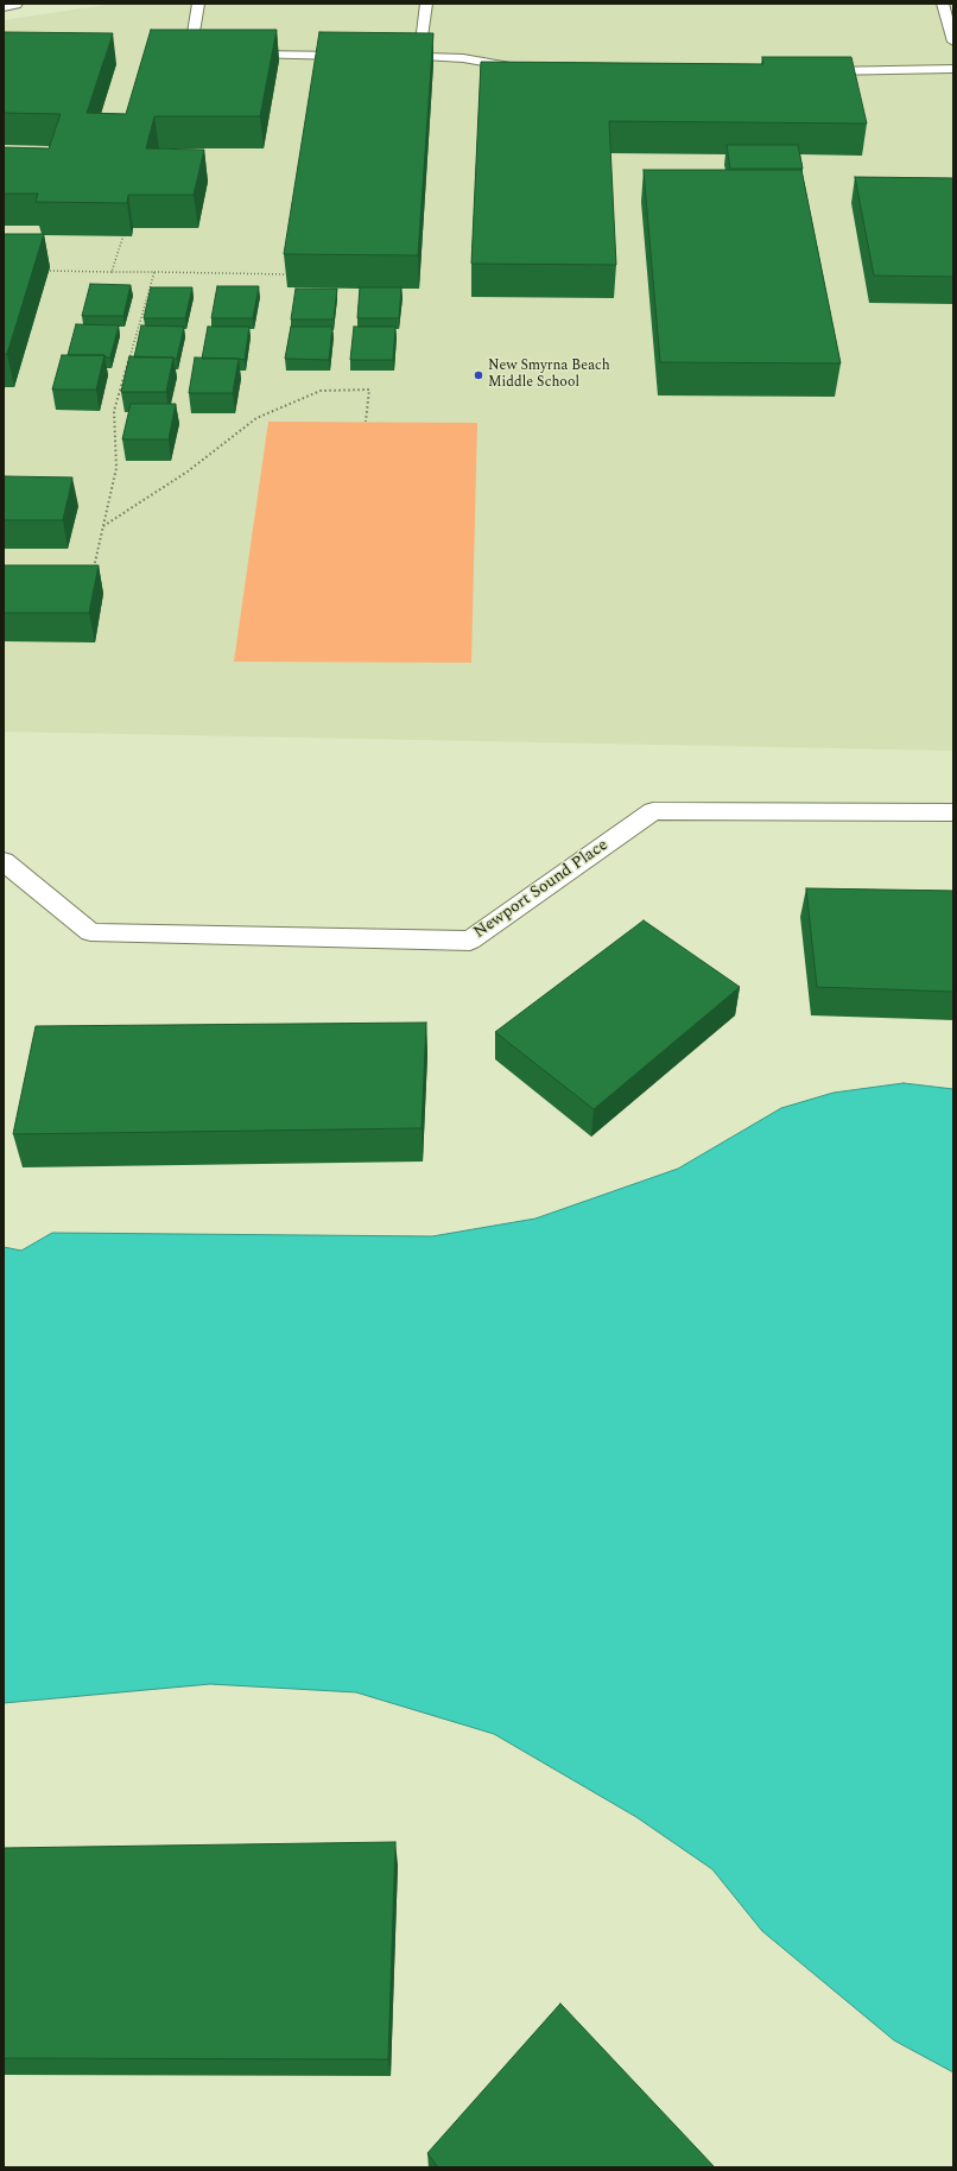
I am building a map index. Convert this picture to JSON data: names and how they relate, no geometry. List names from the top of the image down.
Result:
{
  "streets": {
    "street": ["Newport Sound Place"]
  },
  "places": ["New Smyrna Beach Middle School"]
}
